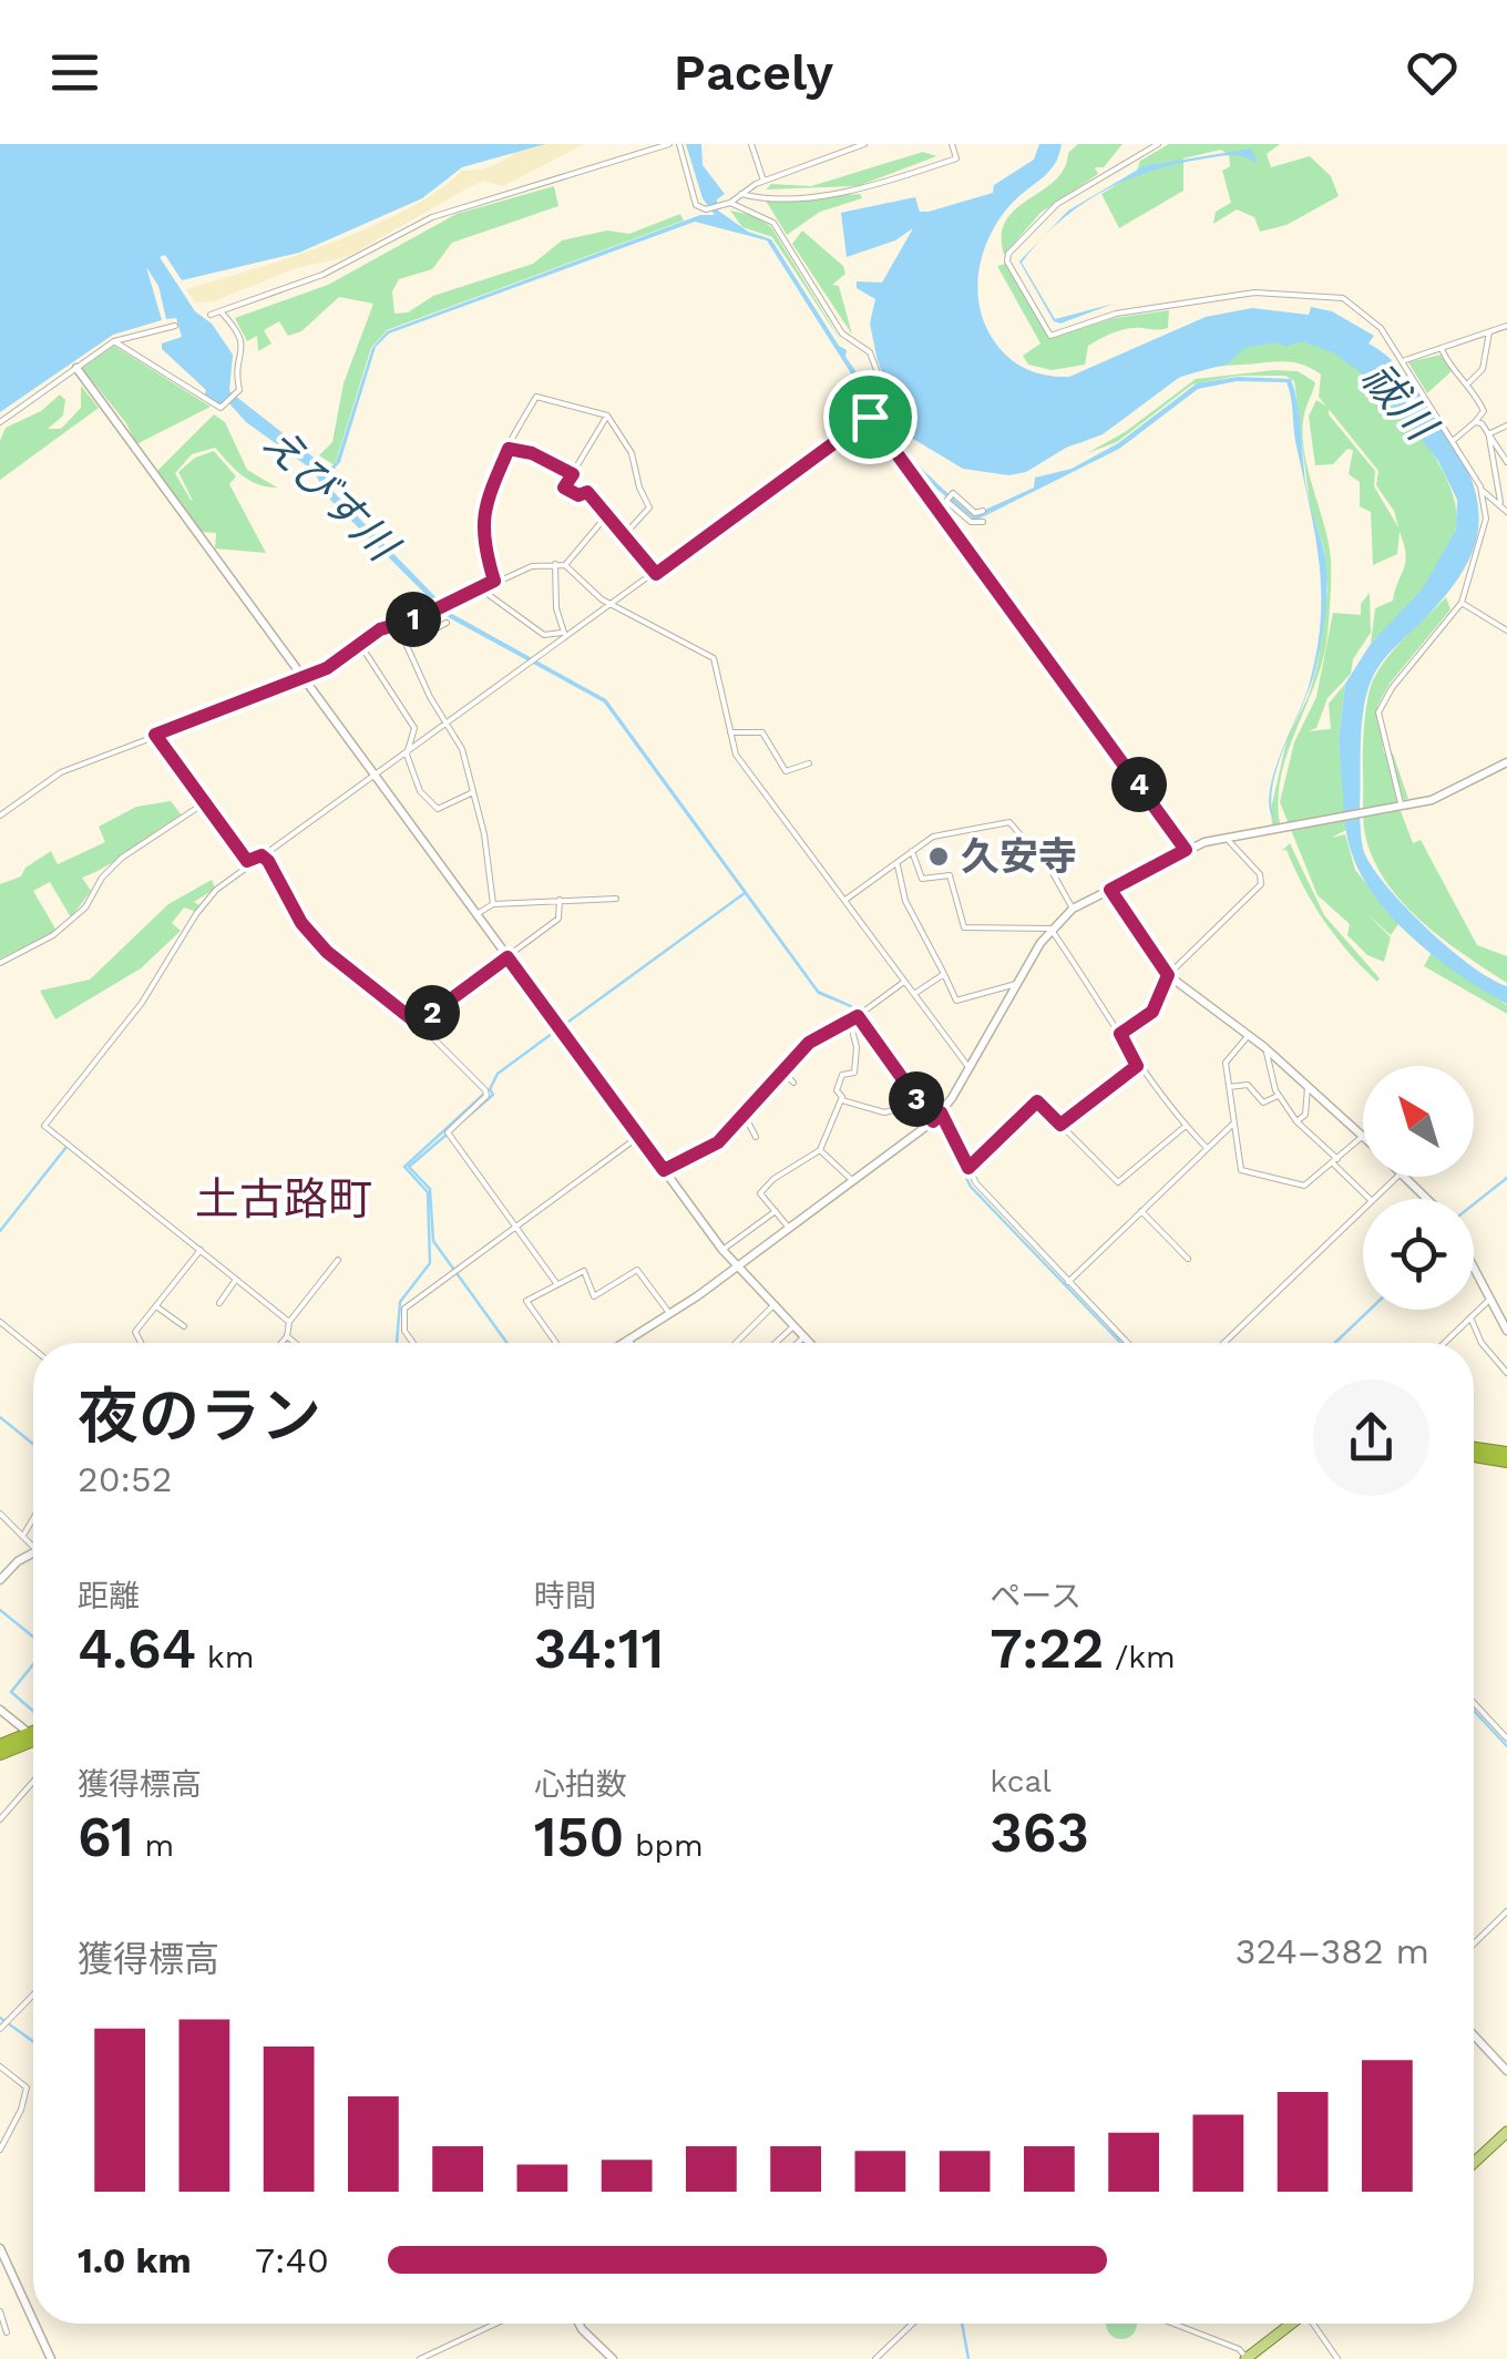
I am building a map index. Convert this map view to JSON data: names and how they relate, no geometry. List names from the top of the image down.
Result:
{
  "districts": ["土古路町"],
  "water": ["祓川", "えびす川"],
  "places": ["久安寺"],
  "north": "top left",
  "page": {
    "header": "Pacely",
    "pins": [
      "1",
      "4",
      "2",
      "3"
    ],
    "heading": ["夜のラン", "20:52"],
    "stats": [
      ["距離", "4.64 km"],
      ["時間", "34:11"],
      ["ペース", "7:22 /km"],
      ["獲得標高", "61 m"],
      ["心拍数", "150 bpm"],
      ["kcal", "363"]
    ],
    "chart": ["獲得標高", "324–382 m"],
    "list": [
      {
        "name": "1.0 km",
        "note": "7:40"
      }
    ]
  }
}
